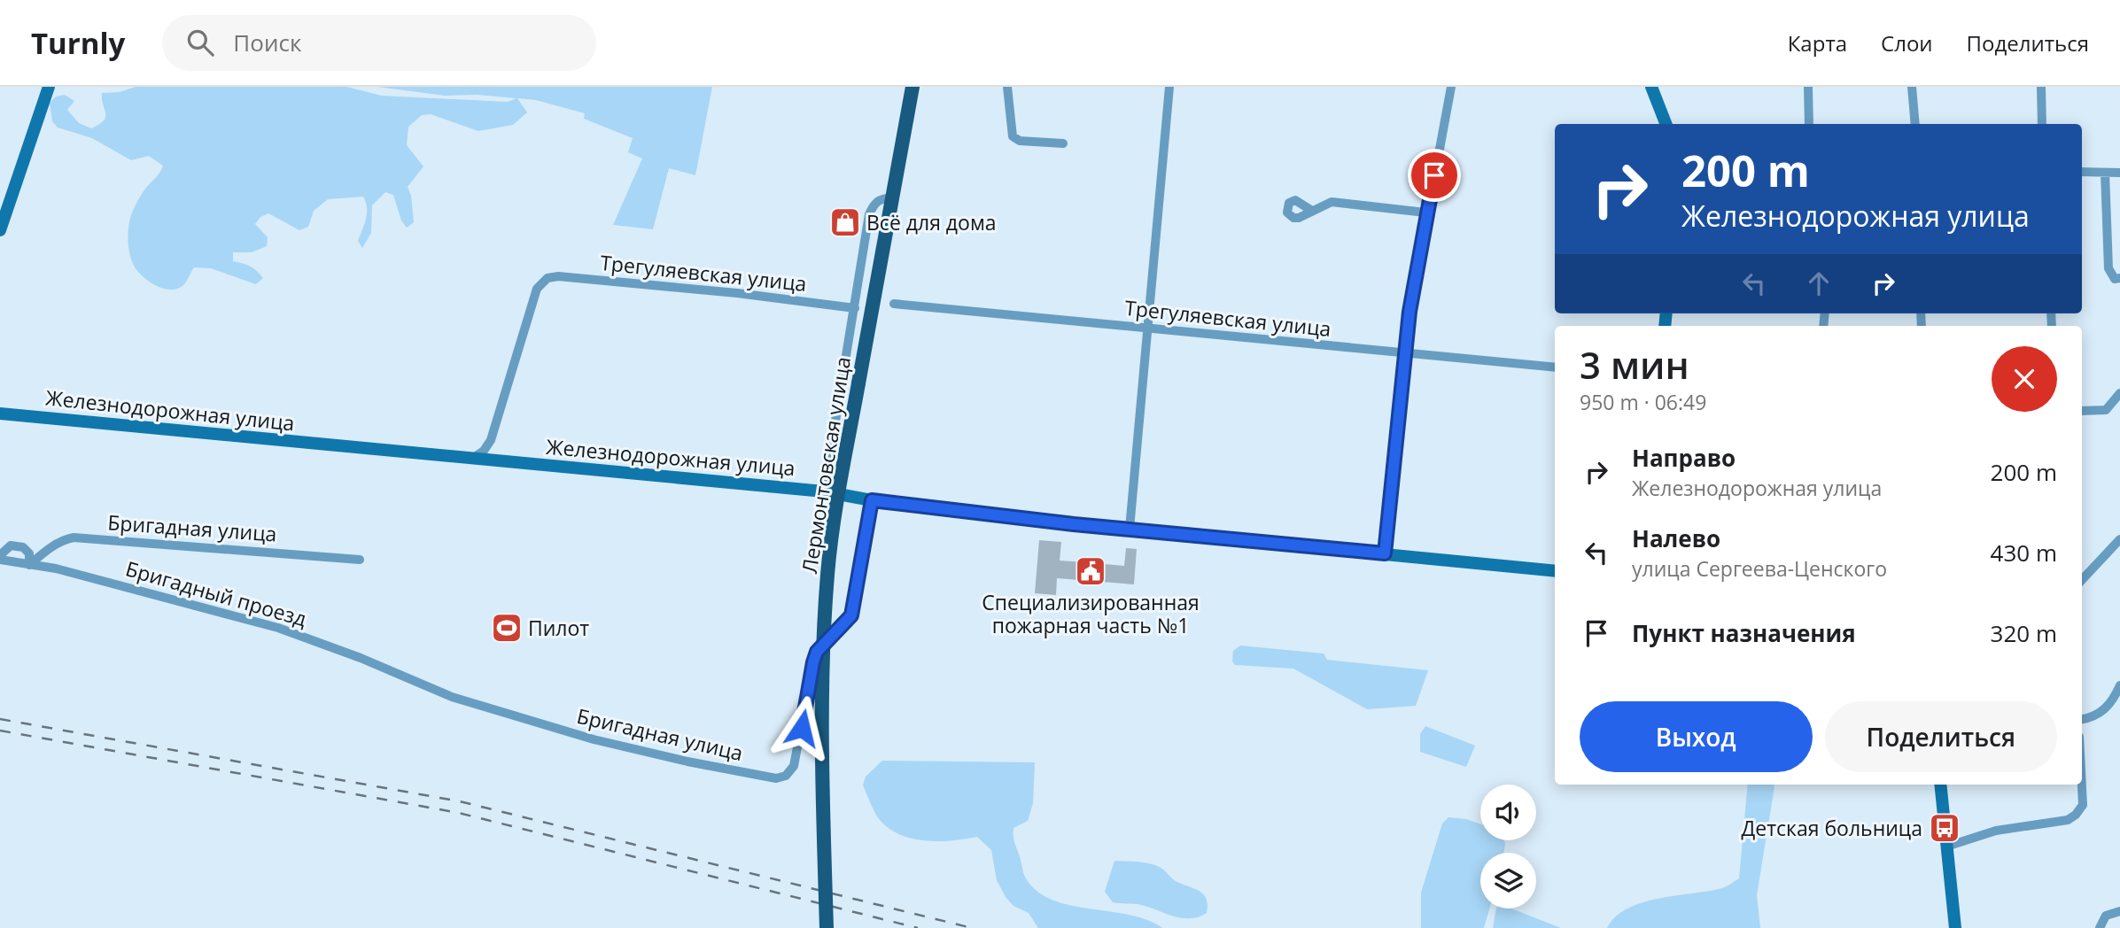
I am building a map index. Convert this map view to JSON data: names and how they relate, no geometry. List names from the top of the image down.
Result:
{
  "streets": {
    "main road": ["Лермонтовская улица"],
    "street": [
      "Трегуляевская улица",
      "Железнодорожная улица",
      "Бригадная улица",
      "Бригадный проезд"
    ]
  },
  "crossings": [
    ["Железнодорожная улица", "Бригадная улица"],
    ["Бригадная улица", "Бригадный проезд"]
  ],
  "places": {
    "shop": ["Всё для дома"],
    "public building": ["Специализированная пожарная часть №1"],
    "sports": ["Пилот"],
    "bus stop": ["Детская больница"]
  },
  "page": {
    "header": "Turnly",
    "search": "Поиск",
    "nav": ["Карта", "Слои", "Поделиться"],
    "turn": ["200 m", "Железнодорожная улица"],
    "heading": ["3 мин", "950 m · 06:49"],
    "list": [
      {
        "name": "Направо",
        "note": "Железнодорожная улица",
        "value": "200 m"
      },
      {
        "name": "Налево",
        "note": "улица Сергеева-Ценского",
        "value": "430 m"
      },
      {
        "name": "Пункт назначения",
        "value": "320 m"
      }
    ],
    "buttons": ["Выход", "Поделиться"]
  }
}
